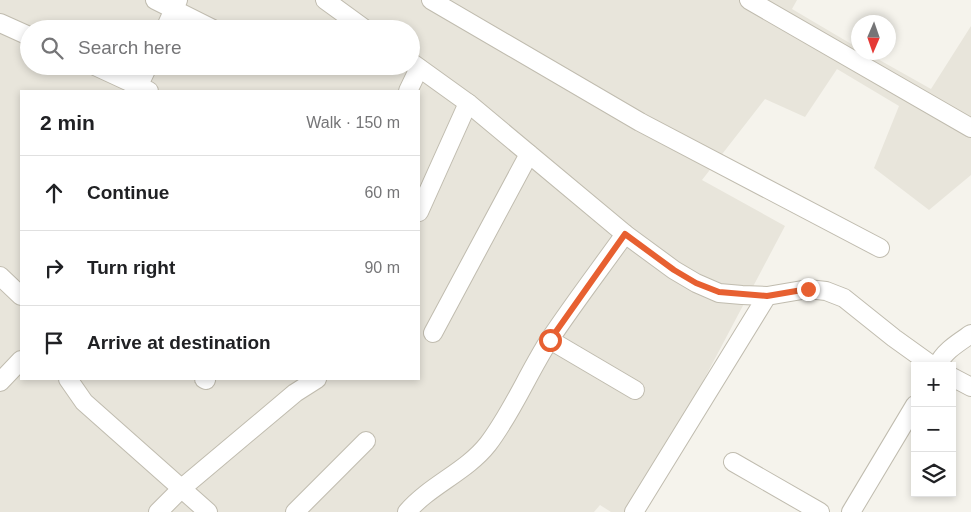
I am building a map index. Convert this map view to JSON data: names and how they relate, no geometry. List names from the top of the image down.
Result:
{
  "north": "bottom",
  "page": {
    "search": "Search here",
    "heading": ["2 min", "Walk · 150 m"],
    "list": [
      ["Continue", "60 m"],
      ["Turn right", "90 m"],
      "Arrive at destination"
    ],
    "map_buttons": ["+", "−"]
  }
}
